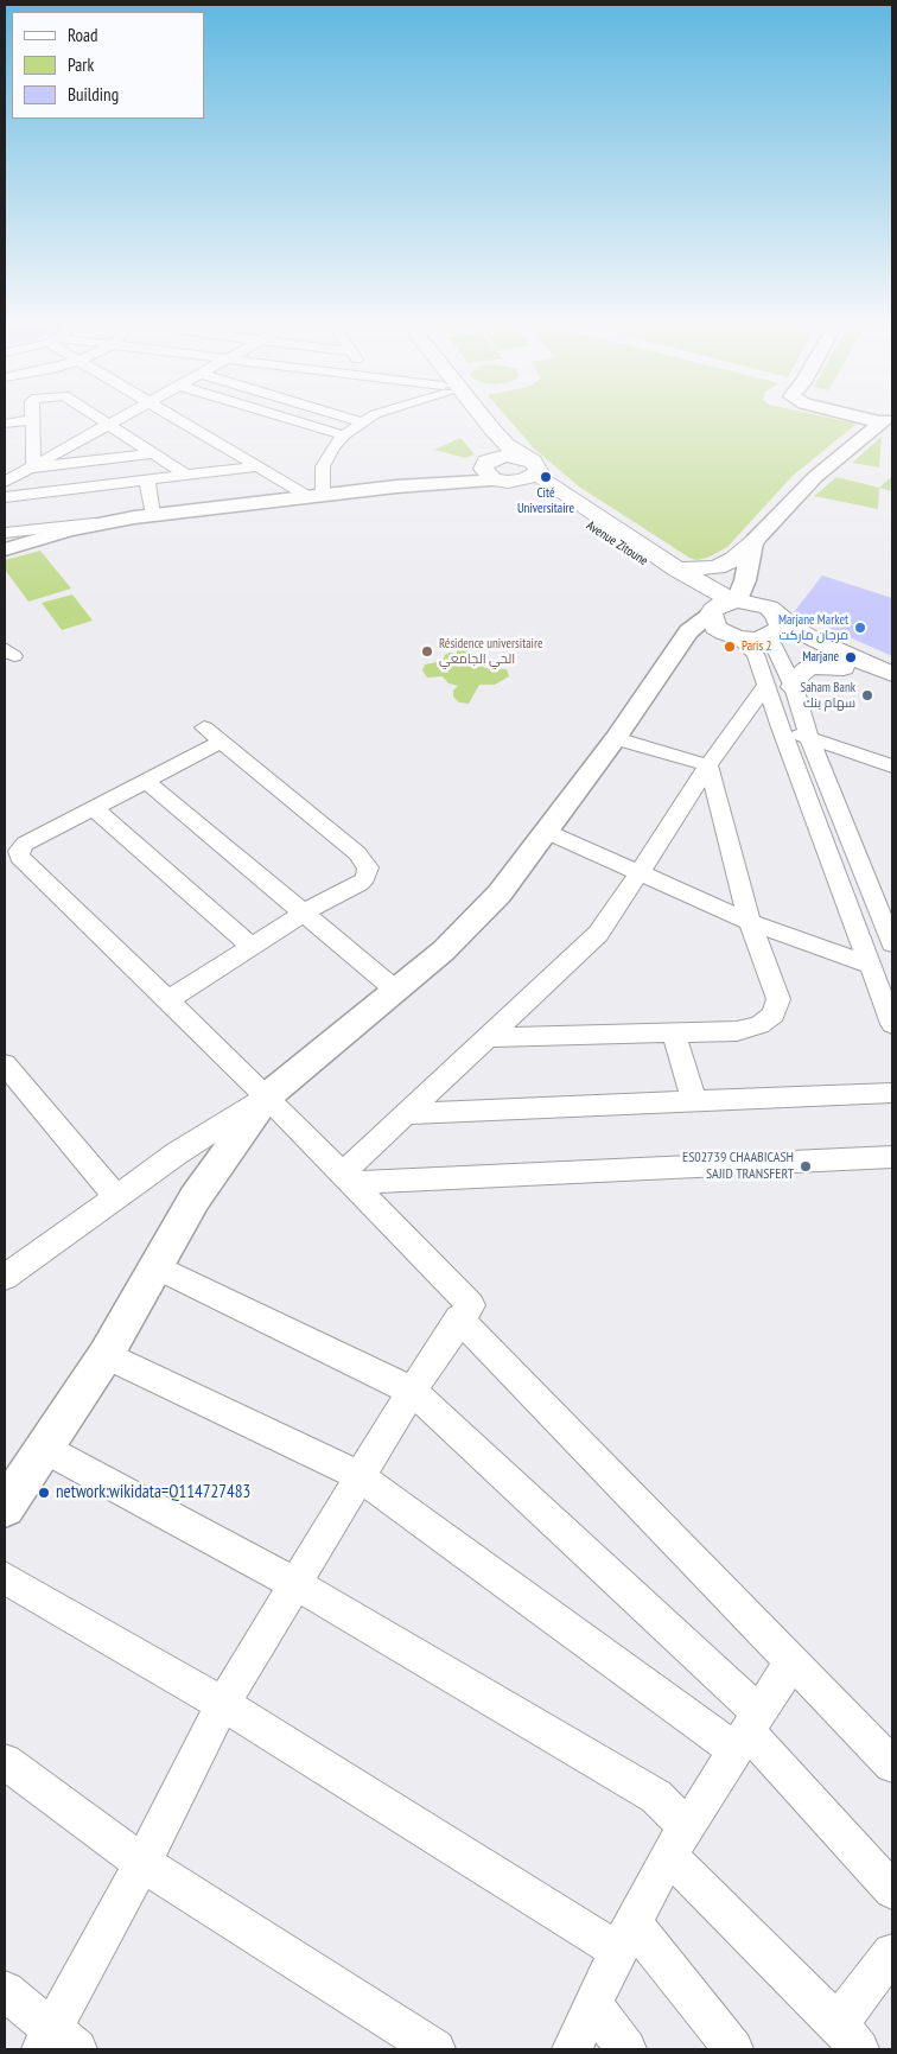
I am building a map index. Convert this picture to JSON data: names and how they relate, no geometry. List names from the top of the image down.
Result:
{
  "streets": {
    "main road": ["Avenue Zitoune"]
  },
  "places": [
    "Cité Universitaire",
    "Marjane Market مرجان ماركت",
    "Paris 2",
    "Résidence universitaire الحي الجامعي",
    "Marjane",
    "Saham Bank سهام بنك",
    "ES02739 CHAABICASH SAJID TRANSFERT",
    "network:wikidata=Q114727483"
  ],
  "legend": ["Road", "Park", "Building"]
}
